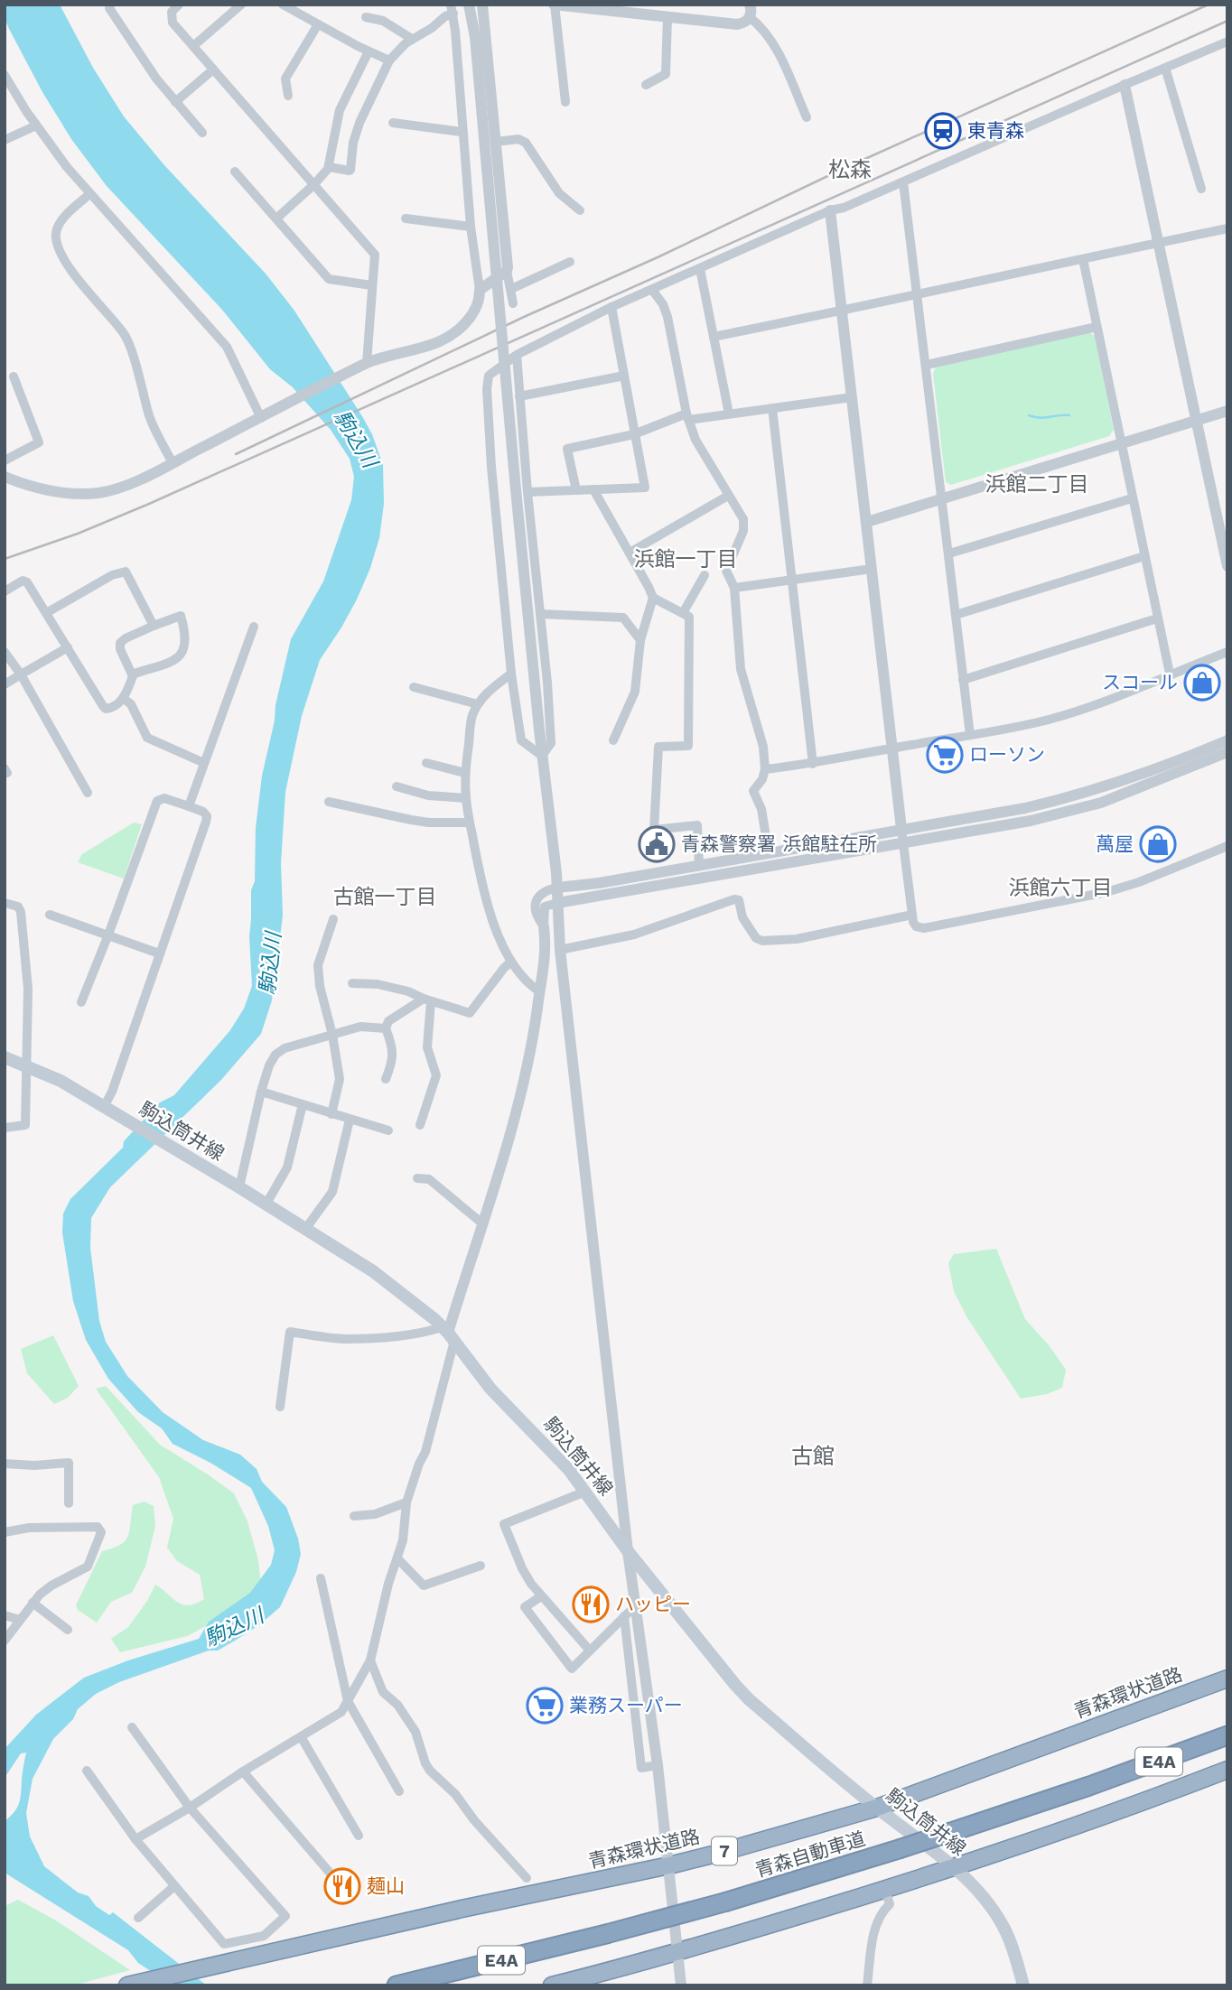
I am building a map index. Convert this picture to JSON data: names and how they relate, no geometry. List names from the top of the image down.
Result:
{
  "streets": {
    "highway": [
      "青森環状道路",
      "E4A",
      "7",
      "青森自動車道"
    ],
    "main road": ["駒込筒井線"]
  },
  "crossings": [
    ["駒込筒井線", "青森環状道路"]
  ],
  "districts": [
    "松森",
    "浜館二丁目",
    "浜館一丁目",
    "浜館六丁目",
    "古館一丁目",
    "古館"
  ],
  "water": ["駒込川"],
  "places": {
    "station": ["東青森"],
    "shop": ["スコール", "萬屋"],
    "supermarket": ["ローソン", "業務スーパー"],
    "public building": ["青森警察署 浜館駐在所"],
    "restaurant": ["ハッピー", "麺山"]
  }
}
